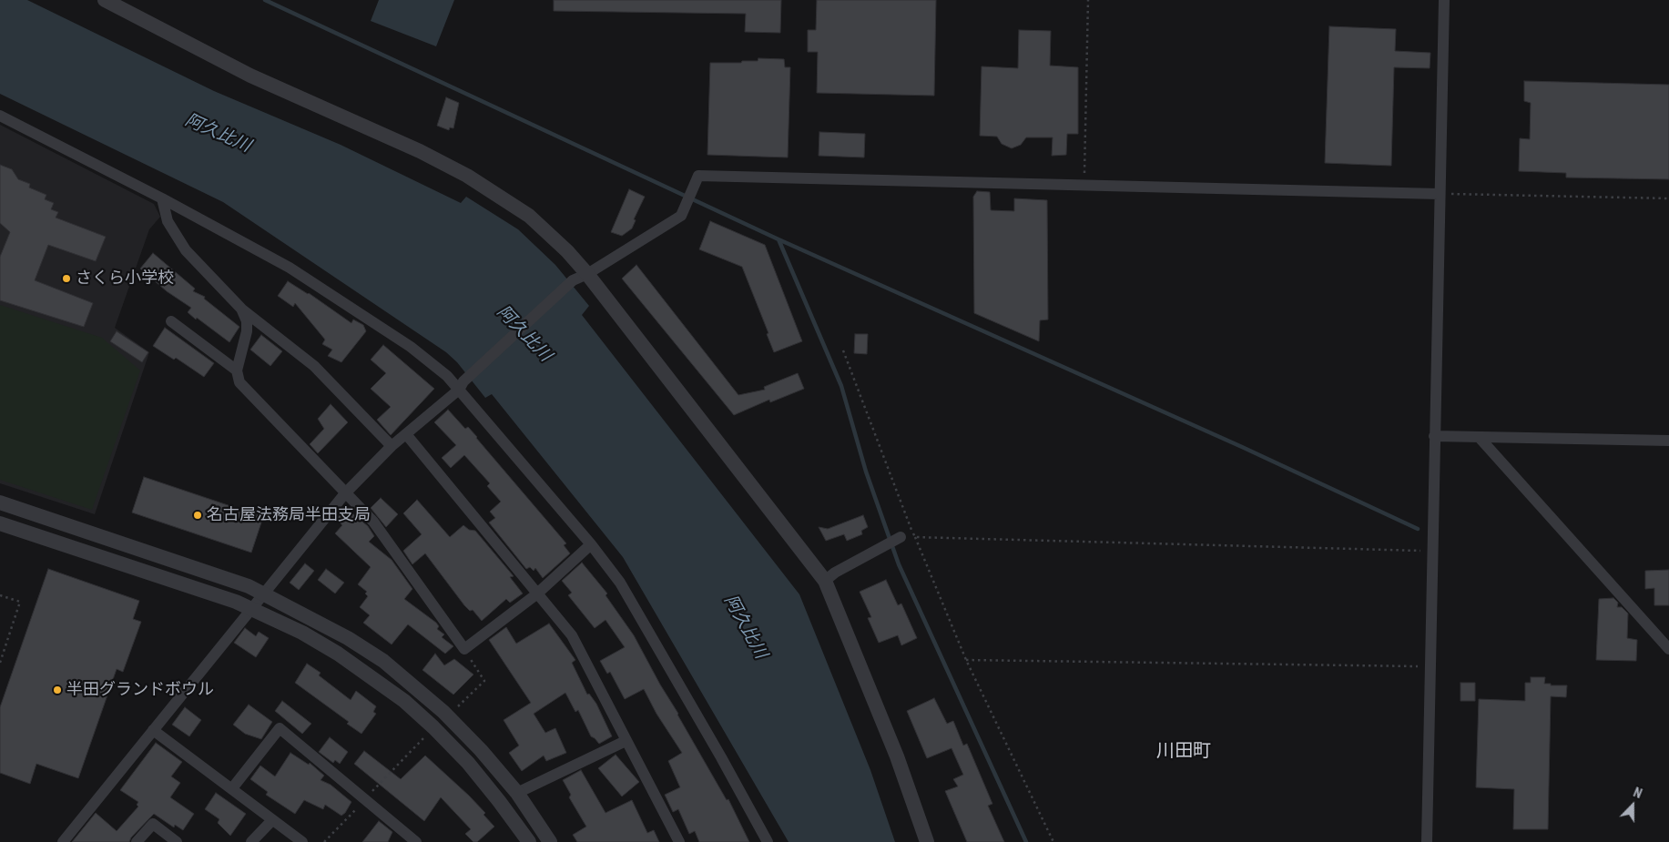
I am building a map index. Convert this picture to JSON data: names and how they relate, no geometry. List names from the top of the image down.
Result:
{
  "districts": ["川田町"],
  "water": ["阿久比川"],
  "places": ["さくら小学校", "名古屋法務局半田支局", "半田グランドボウル"],
  "north": "top"
}
